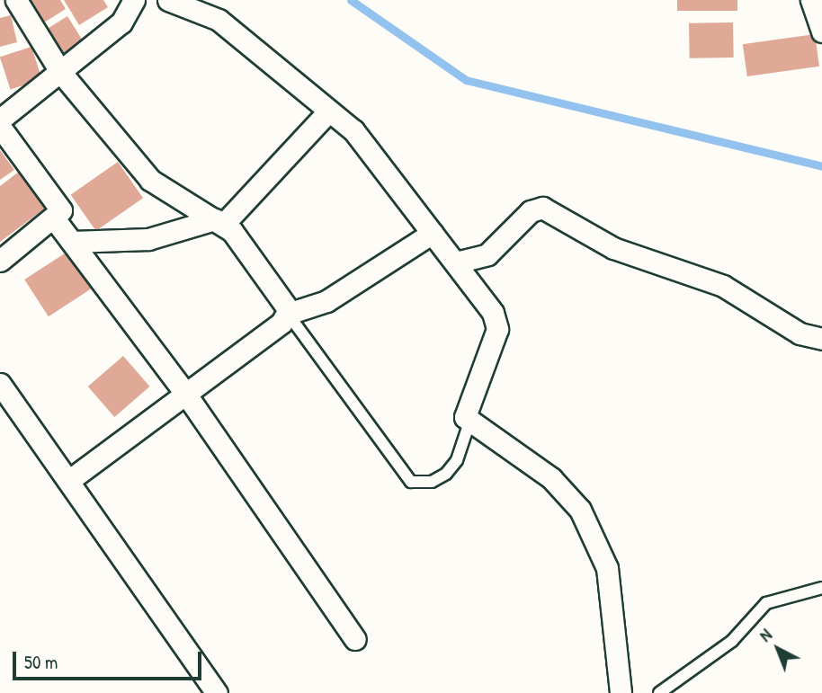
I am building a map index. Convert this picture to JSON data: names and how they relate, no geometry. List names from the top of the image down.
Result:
{
  "scale_bar": "50 m",
  "north": "top left"
}
